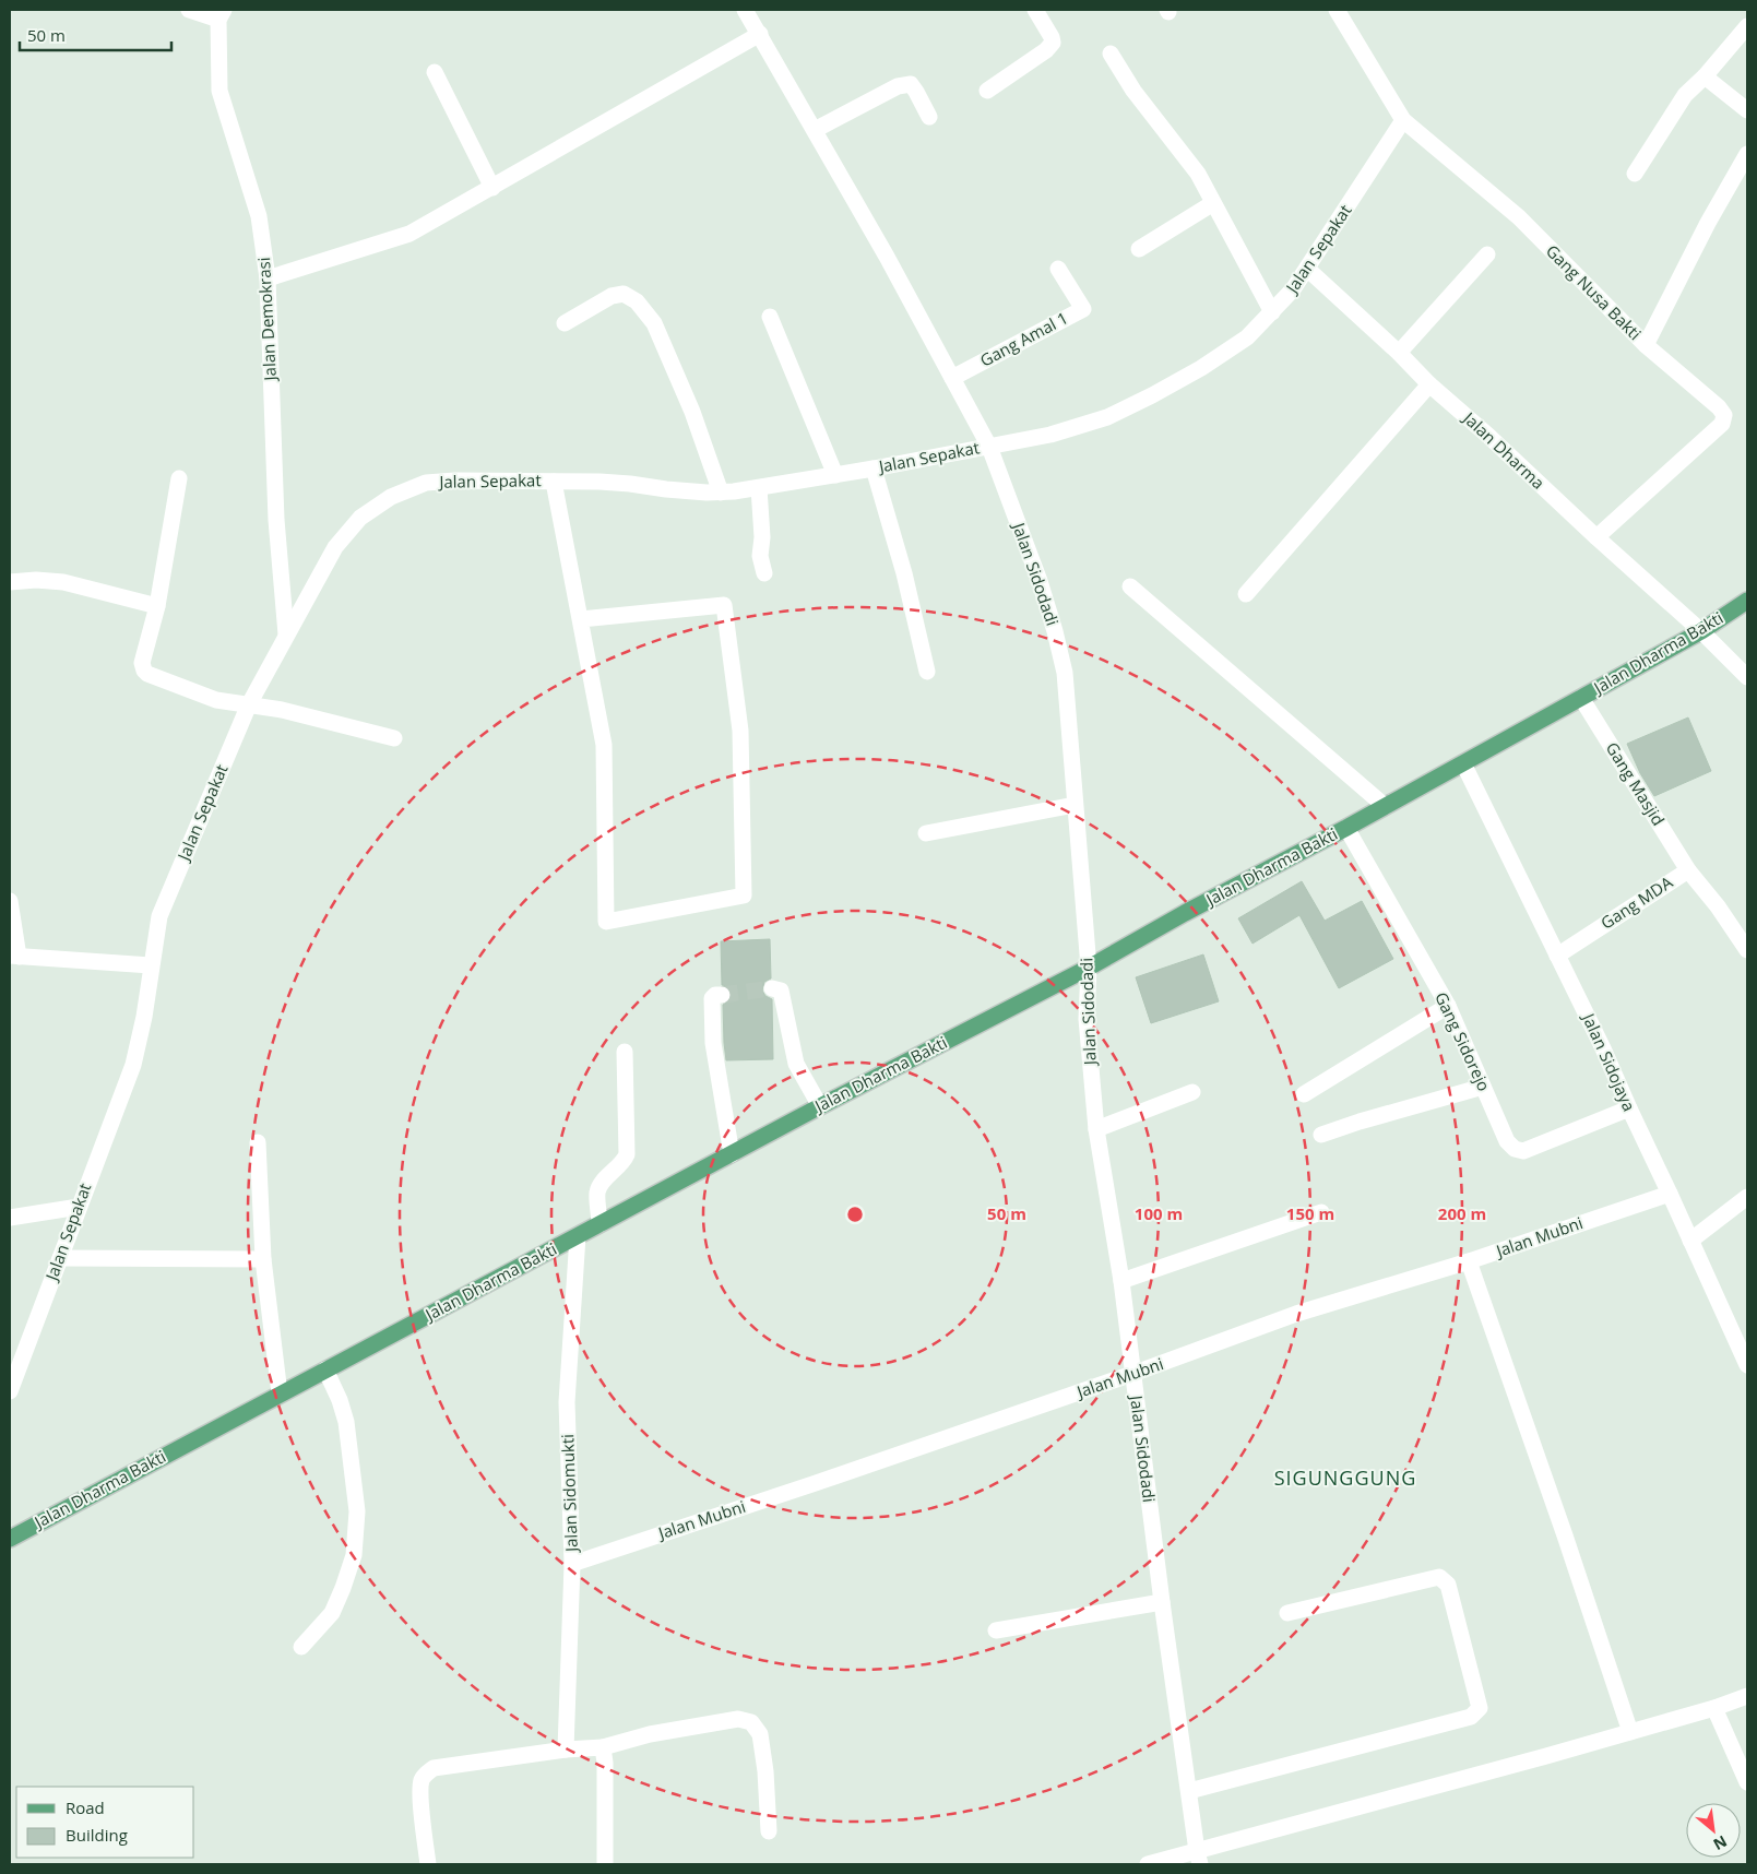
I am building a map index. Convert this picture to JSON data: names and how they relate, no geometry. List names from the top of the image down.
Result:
{
  "streets": {
    "main road": ["Jalan Dharma Bakti"],
    "street": [
      "Jalan Sepakat",
      "Gang Nusa Bakti",
      "Jalan Demokrasi",
      "Gang Amal 1",
      "Jalan Dharma",
      "Jalan Sidodadi",
      "Gang Masjid",
      "Gang MDA",
      "Gang Sidorejo",
      "Jalan Sidojaya",
      "Jalan Mubni",
      "Jalan Sidomukti"
    ]
  },
  "crossings": [
    ["Jalan Sepakat", "Gang Nusa Bakti"],
    ["Jalan Sepakat", "Jalan Demokrasi"],
    ["Jalan Sepakat", "Jalan Dharma"],
    ["Jalan Sepakat", "Jalan Sidodadi"],
    ["Gang Amal 1", "Jalan Sidodadi"],
    ["Jalan Dharma", "Jalan Dharma Bakti"],
    ["Jalan Sidodadi", "Jalan Dharma Bakti"],
    ["Jalan Sidodadi", "Jalan Mubni"],
    ["Jalan Dharma Bakti", "Gang Masjid"],
    ["Jalan Dharma Bakti", "Gang Sidorejo"],
    ["Jalan Dharma Bakti", "Jalan Sidojaya"],
    ["Jalan Dharma Bakti", "Jalan Sidomukti"],
    ["Gang Masjid", "Gang MDA"],
    ["Gang MDA", "Jalan Sidojaya"],
    ["Gang Sidorejo", "Jalan Sidojaya"],
    ["Jalan Sidojaya", "Jalan Mubni"],
    ["Jalan Mubni", "Jalan Sidomukti"]
  ],
  "districts": ["SIGUNGGUNG"],
  "legend": ["Road", "Building"],
  "scale_bar": "50 m",
  "north": "bottom right",
  "rings": [
    "50 m",
    "100 m",
    "150 m",
    "200 m"
  ]
}
